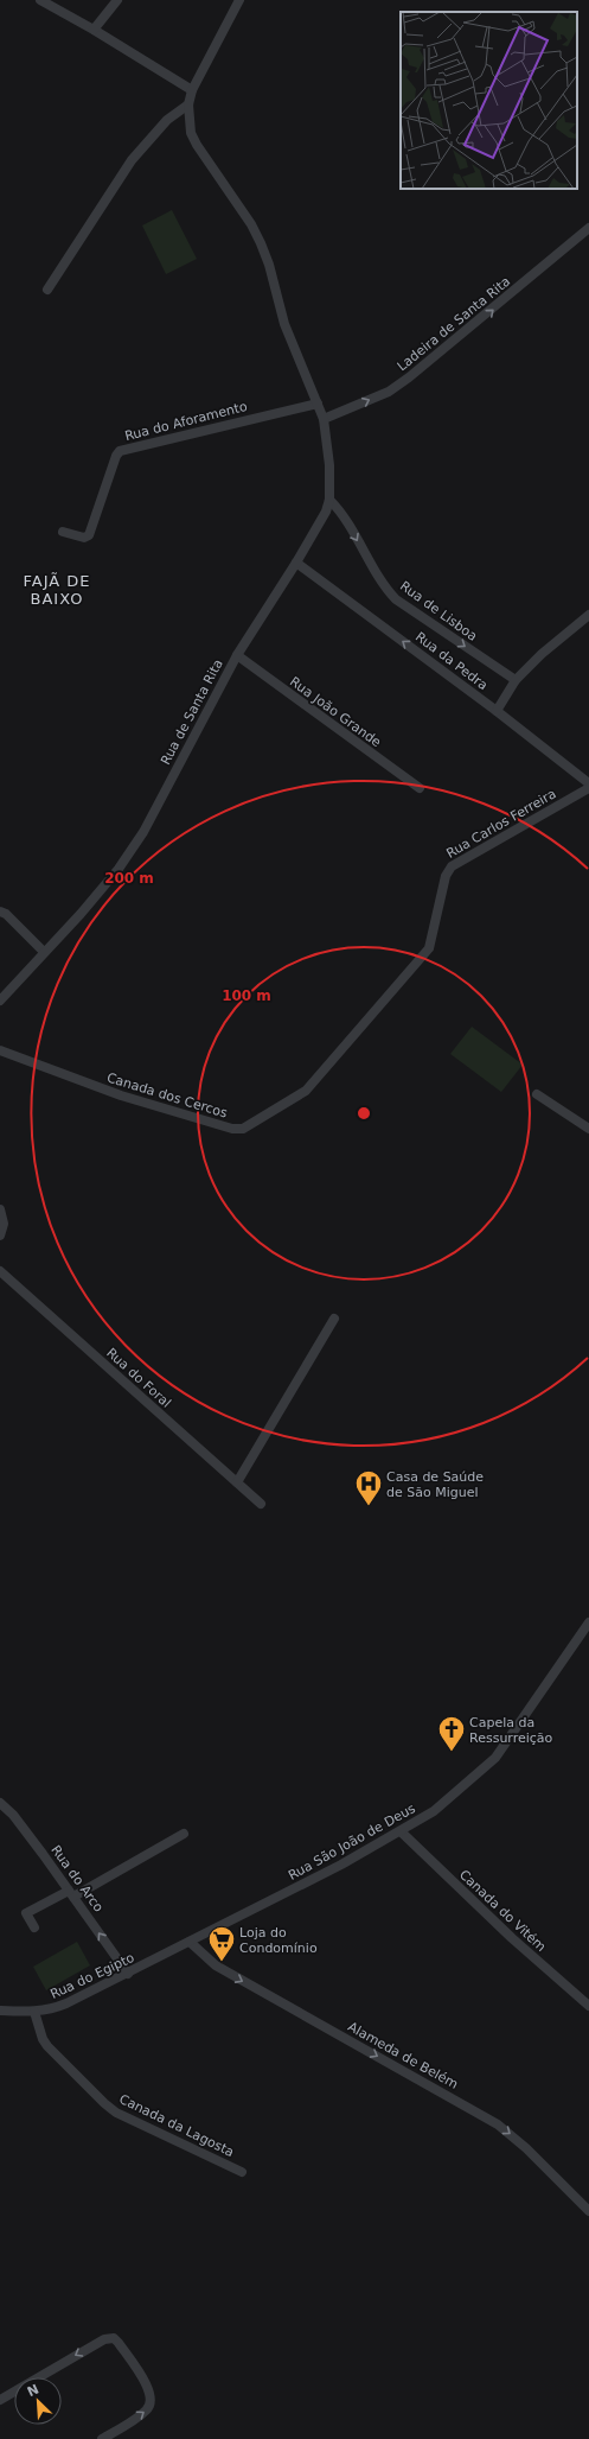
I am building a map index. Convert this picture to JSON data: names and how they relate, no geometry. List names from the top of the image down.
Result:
{
  "streets": {
    "street": [
      "Ladeira de Santa Rita",
      "Rua do Aforamento",
      "Rua de Lisboa",
      "Rua da Pedra",
      "Rua de Santa Rita",
      "Rua João Grande",
      "Rua Carlos Ferreira",
      "Canada dos Cercos",
      "Rua do Foral",
      "Rua São João de Deus",
      "Rua do Arco",
      "Canada do Vitém",
      "Rua do Egipto",
      "Alameda de Belém",
      "Canada da Lagosta"
    ]
  },
  "crossings": [
    ["Ladeira de Santa Rita", "Rua de Santa Rita"],
    ["Rua do Aforamento", "Rua de Santa Rita"],
    ["Rua de Lisboa", "Rua de Santa Rita"],
    ["Rua da Pedra", "Rua de Santa Rita"],
    ["Rua de Santa Rita", "Rua João Grande"],
    ["Rua Carlos Ferreira", "Canada dos Cercos"],
    ["Rua São João de Deus", "Canada do Vitém"],
    ["Rua São João de Deus", "Rua do Egipto"],
    ["Rua São João de Deus", "Alameda de Belém"],
    ["Rua do Arco", "Rua do Egipto"],
    ["Rua do Egipto", "Alameda de Belém"],
    ["Rua do Egipto", "Canada da Lagosta"]
  ],
  "one_way": [
    "Ladeira de Santa Rita",
    "Rua de Lisboa",
    "Rua da Pedra",
    "Rua do Arco",
    "Alameda de Belém"
  ],
  "districts": ["FAJÃ DE BAIXO"],
  "places": {
    "hospital": ["Casa de Saúde de São Miguel"],
    "church": ["Capela da Ressurreição"],
    "supermarket": ["Loja do Condomínio"]
  },
  "north": "top left",
  "rings": ["200 m", "100 m"]
}
